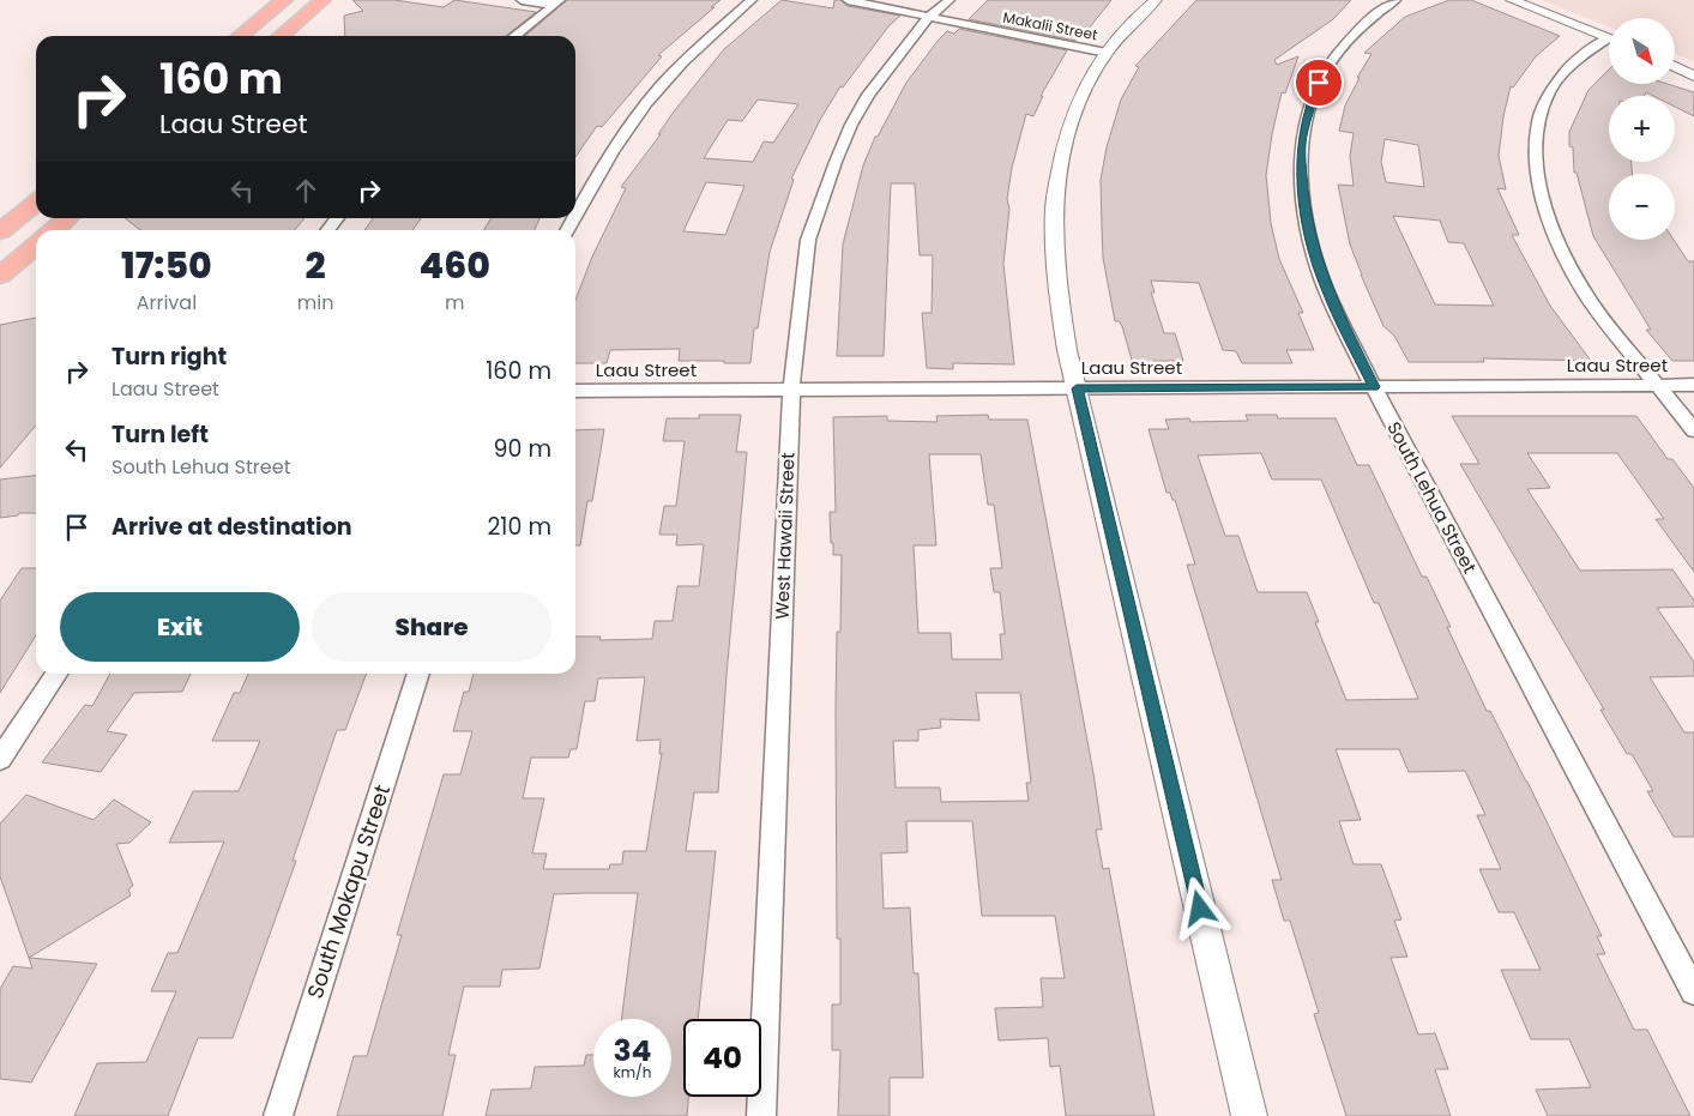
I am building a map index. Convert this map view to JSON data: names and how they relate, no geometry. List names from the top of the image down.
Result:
{
  "streets": {
    "street": [
      "Makalii Street",
      "Laau Street",
      "South Lehua Street",
      "West Hawaii Street",
      "South Mokapu Street"
    ]
  },
  "crossings": [
    ["Makalii Street", "West Hawaii Street"],
    ["Laau Street", "South Lehua Street"],
    ["Laau Street", "West Hawaii Street"]
  ],
  "north": "bottom right",
  "page": {
    "map_buttons": ["+", "−"],
    "turn": ["160 m", "Laau Street"],
    "eta": [
      "17:50",
      "Arrival",
      "2",
      "min",
      "460",
      "m"
    ],
    "list": [
      {
        "name": "Turn right",
        "note": "Laau Street",
        "value": "160 m"
      },
      {
        "name": "Turn left",
        "note": "South Lehua Street",
        "value": "90 m"
      },
      {
        "name": "Arrive at destination",
        "value": "210 m"
      }
    ],
    "buttons": ["Exit", "Share"],
    "speed": "34 km/h",
    "limit": "40"
  }
}
